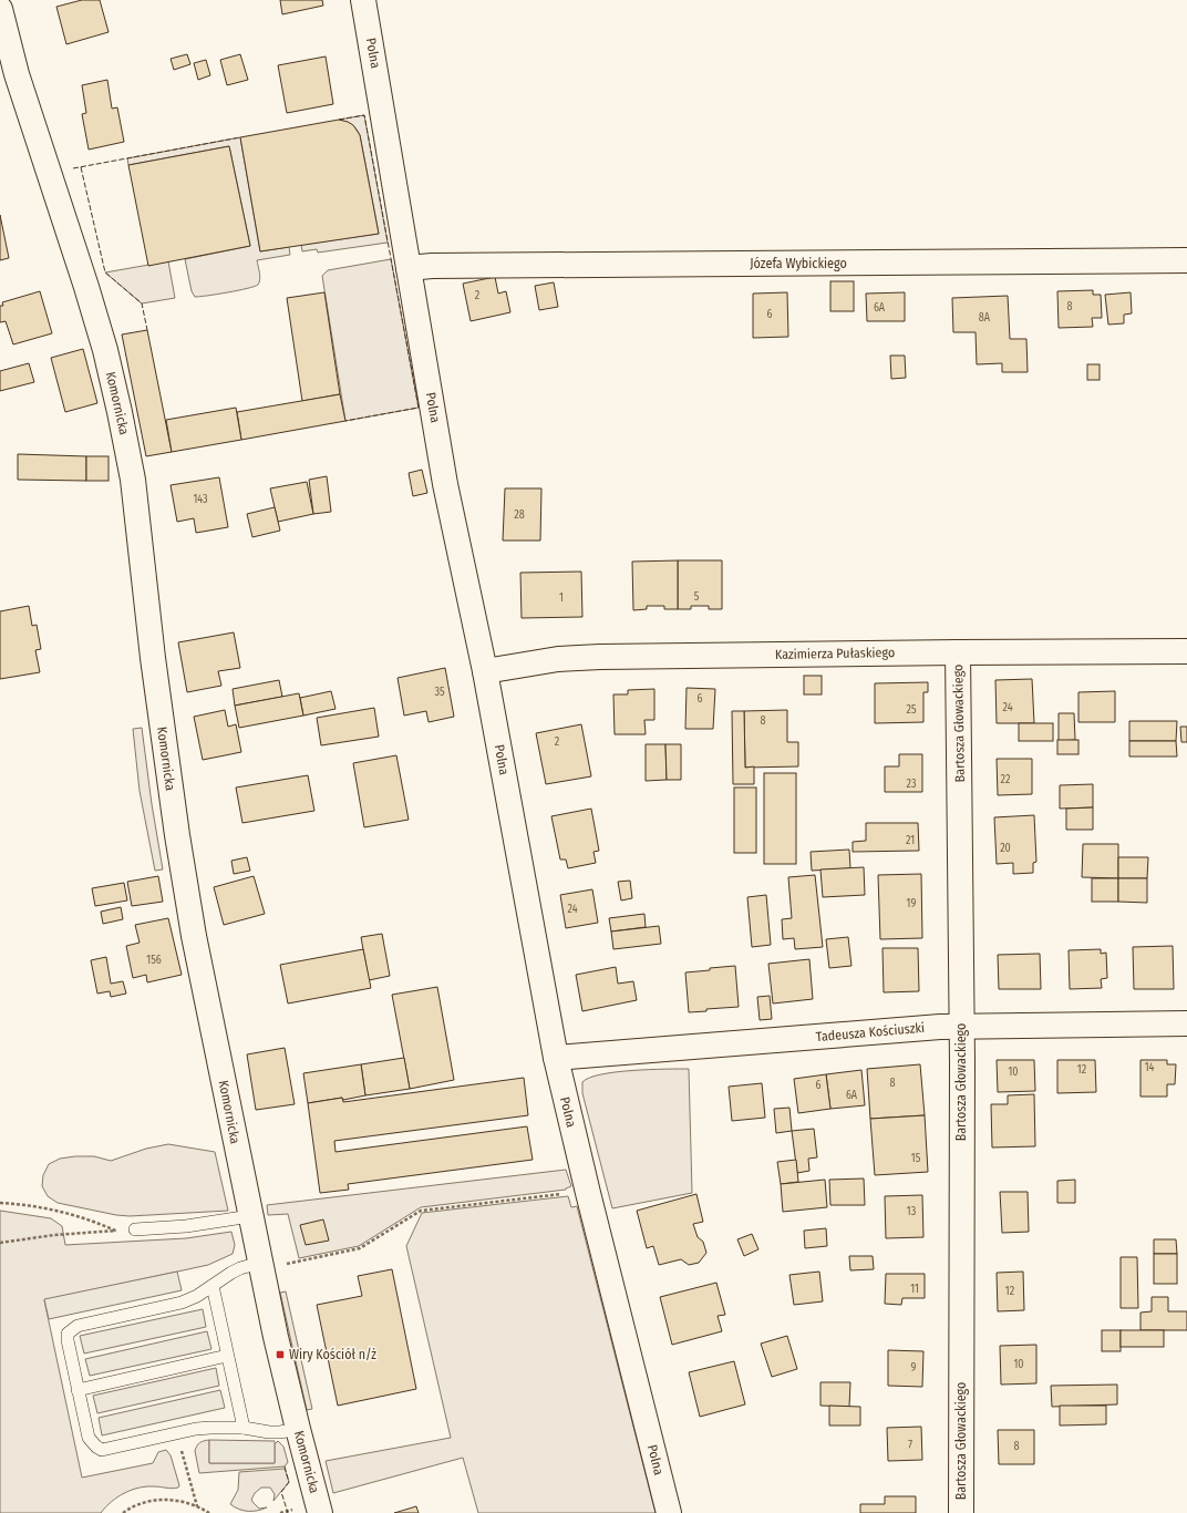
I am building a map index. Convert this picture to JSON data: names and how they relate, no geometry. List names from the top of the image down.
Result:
{
  "streets": {
    "street": [
      "Polna",
      "Józefa Wybickiego",
      "Komornicka",
      "Kazimierza Pułaskiego",
      "Bartosza Głowackiego",
      "Tadeusza Kościuszki"
    ]
  },
  "crossings": [
    ["Polna", "Józefa Wybickiego"],
    ["Polna", "Kazimierza Pułaskiego"],
    ["Polna", "Tadeusza Kościuszki"],
    ["Kazimierza Pułaskiego", "Bartosza Głowackiego"],
    ["Bartosza Głowackiego", "Tadeusza Kościuszki"]
  ],
  "places": {
    "transit": ["Wiry Kościół n/ż"]
  },
  "house_numbers": [
    "2",
    "8",
    "6A",
    "6",
    "8A",
    "143",
    "28",
    "5",
    "1",
    "35",
    "6",
    "24",
    "25",
    "8",
    "2",
    "22",
    "23",
    "21",
    "20",
    "19",
    "24",
    "156",
    "14",
    "12",
    "10",
    "8",
    "6",
    "6A",
    "15",
    "13",
    "11",
    "12",
    "10",
    "9",
    "7",
    "8"
  ]
}
